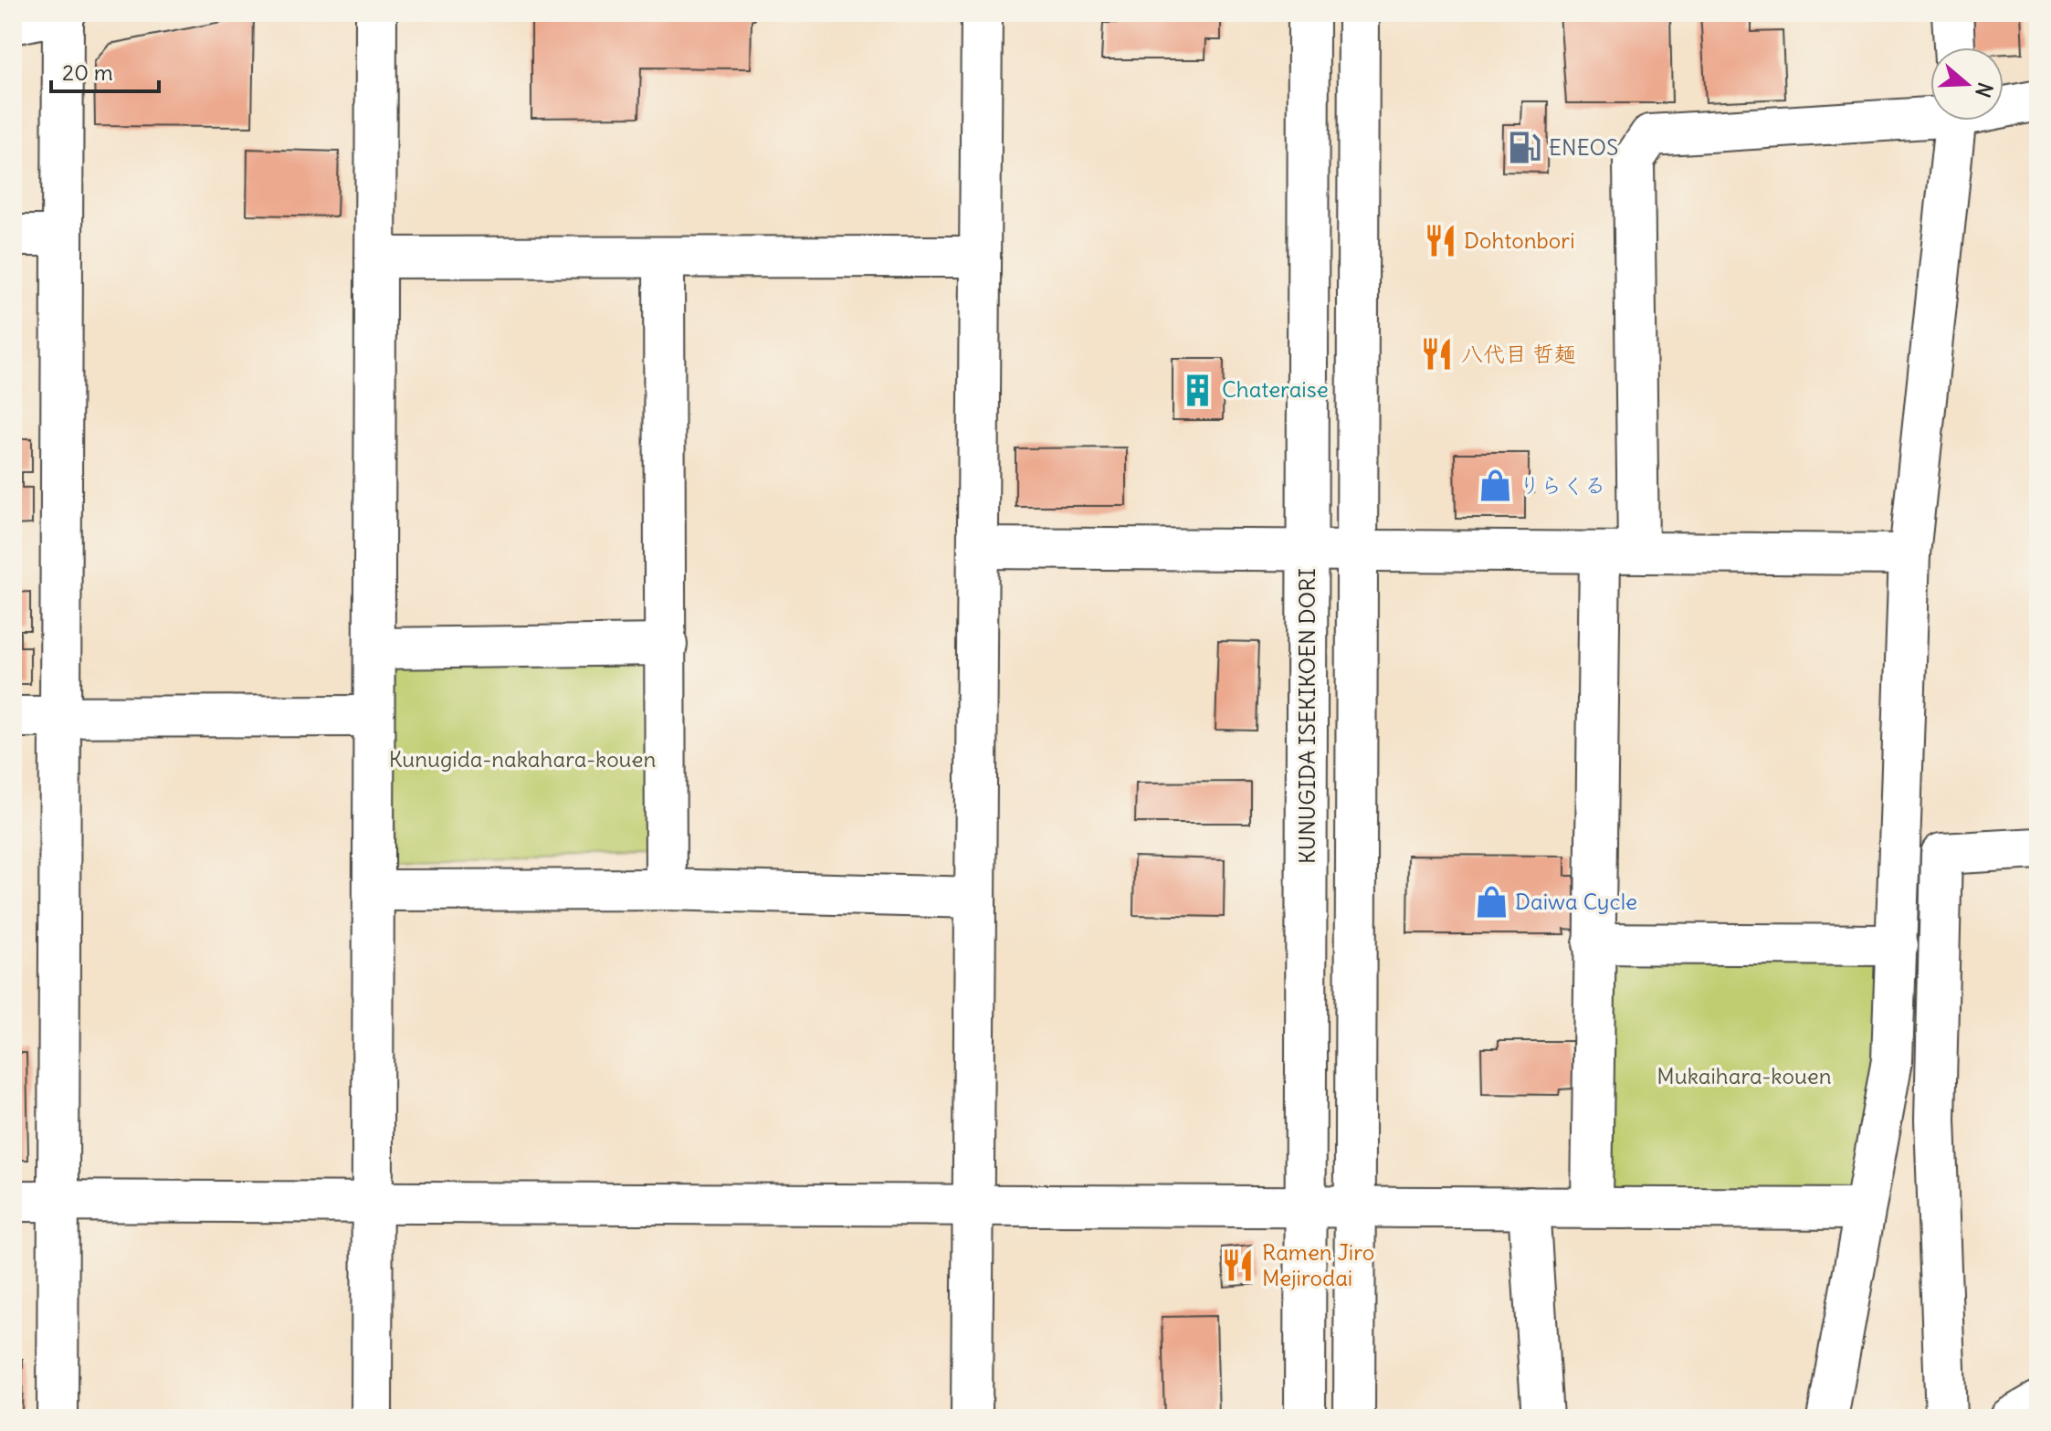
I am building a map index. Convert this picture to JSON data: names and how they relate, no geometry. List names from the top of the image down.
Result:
{
  "streets": {
    "street": ["KUNUGIDA ISEKIKOEN DORI"]
  },
  "parks": ["Kunugida-nakahara-kouen", "Mukaihara-kouen"],
  "places": {
    "fuel station": ["ENEOS"],
    "restaurant": ["Dohtonbori", "八代目 哲麺", "Ramen Jiro Mejirodai"],
    "building": ["Chateraise"],
    "shop": ["りらくる", "Daiwa Cycle"]
  },
  "scale_bar": "20 m",
  "north": "right"
}
